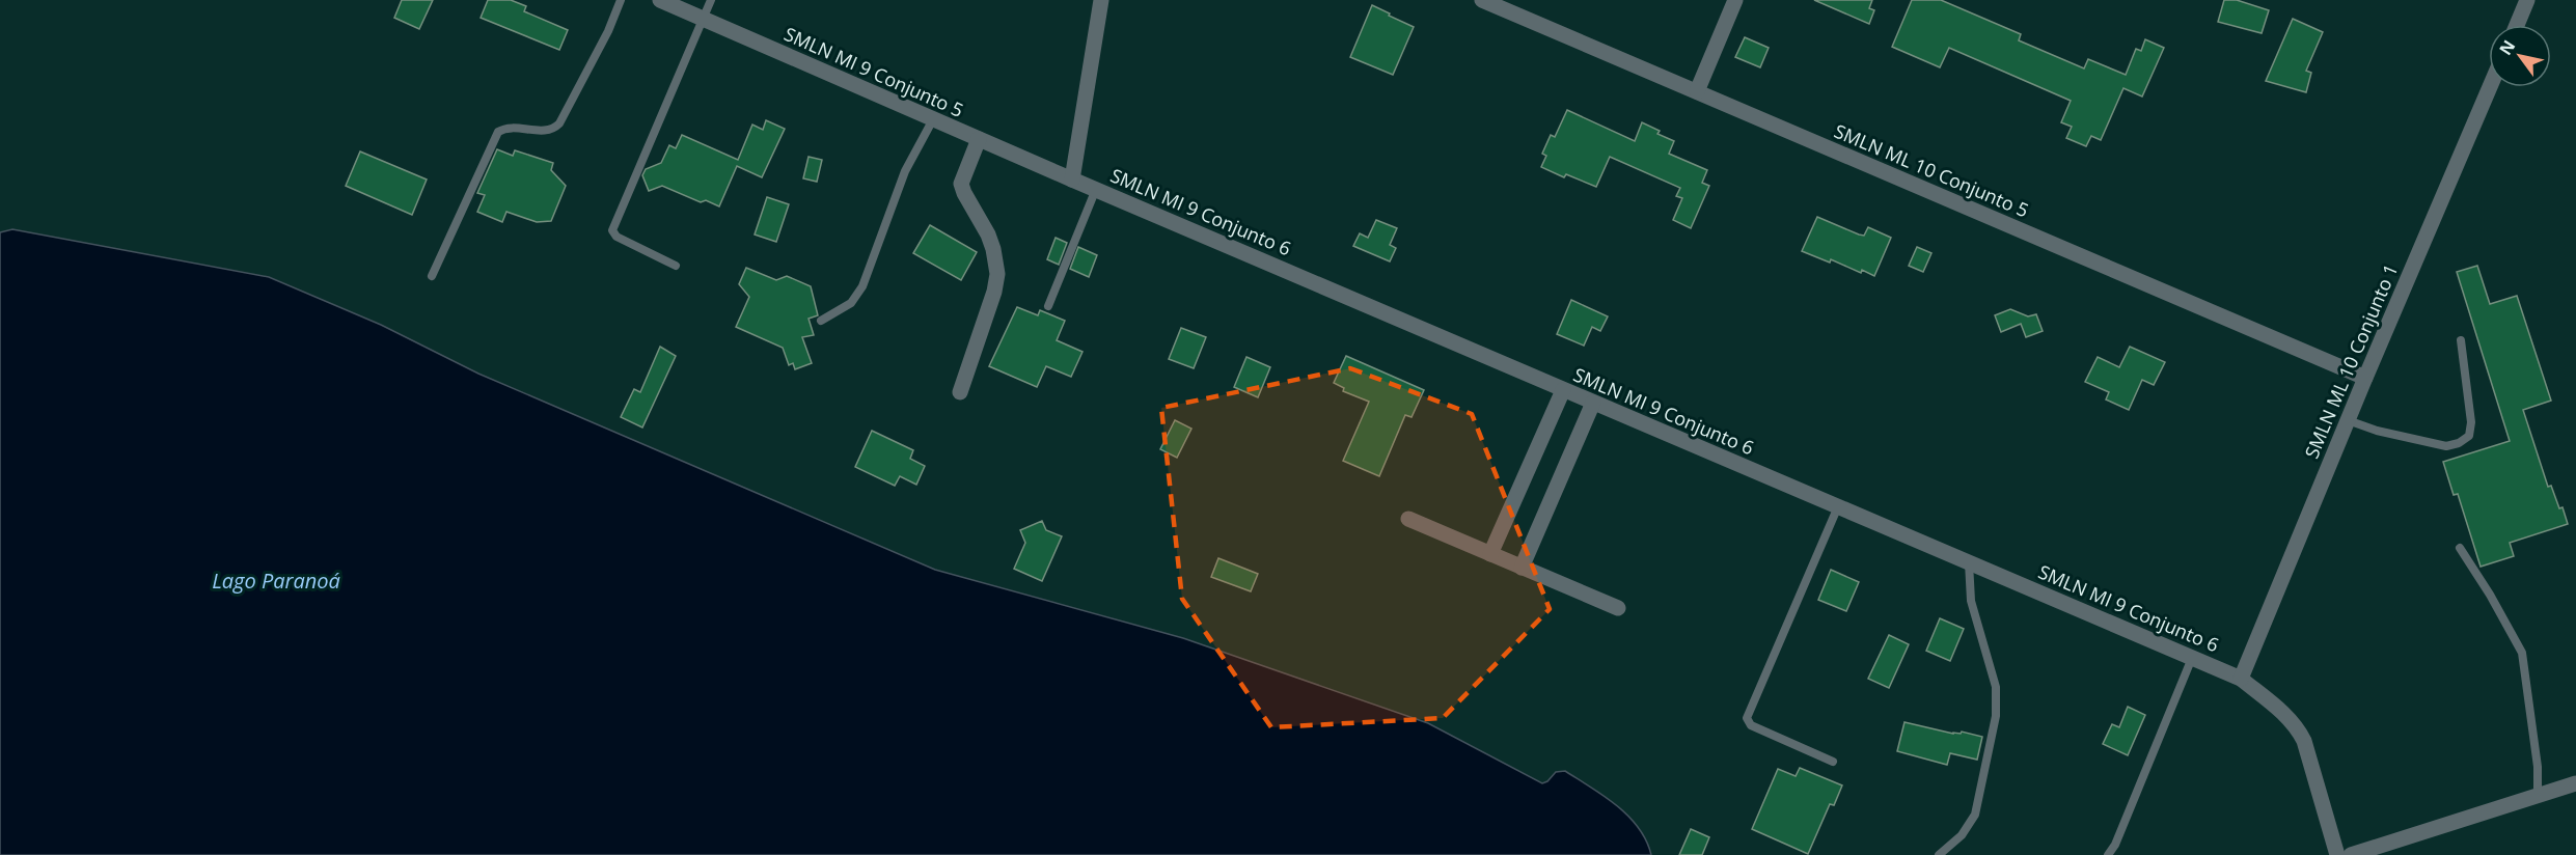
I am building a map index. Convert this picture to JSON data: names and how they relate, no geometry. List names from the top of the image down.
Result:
{
  "streets": {
    "street": [
      "SMLN MI 9 Conjunto 5",
      "SMLN ML 10 Conjunto 5",
      "SMLN MI 9 Conjunto 6",
      "SMLN ML 10 Conjunto 1"
    ]
  },
  "crossings": [
    ["SMLN MI 9 Conjunto 5", "SMLN MI 9 Conjunto 6"],
    ["SMLN ML 10 Conjunto 5", "SMLN ML 10 Conjunto 1"],
    ["SMLN MI 9 Conjunto 6", "SMLN ML 10 Conjunto 1"]
  ],
  "water": ["Lago Paranoá"],
  "north": "top left"
}
